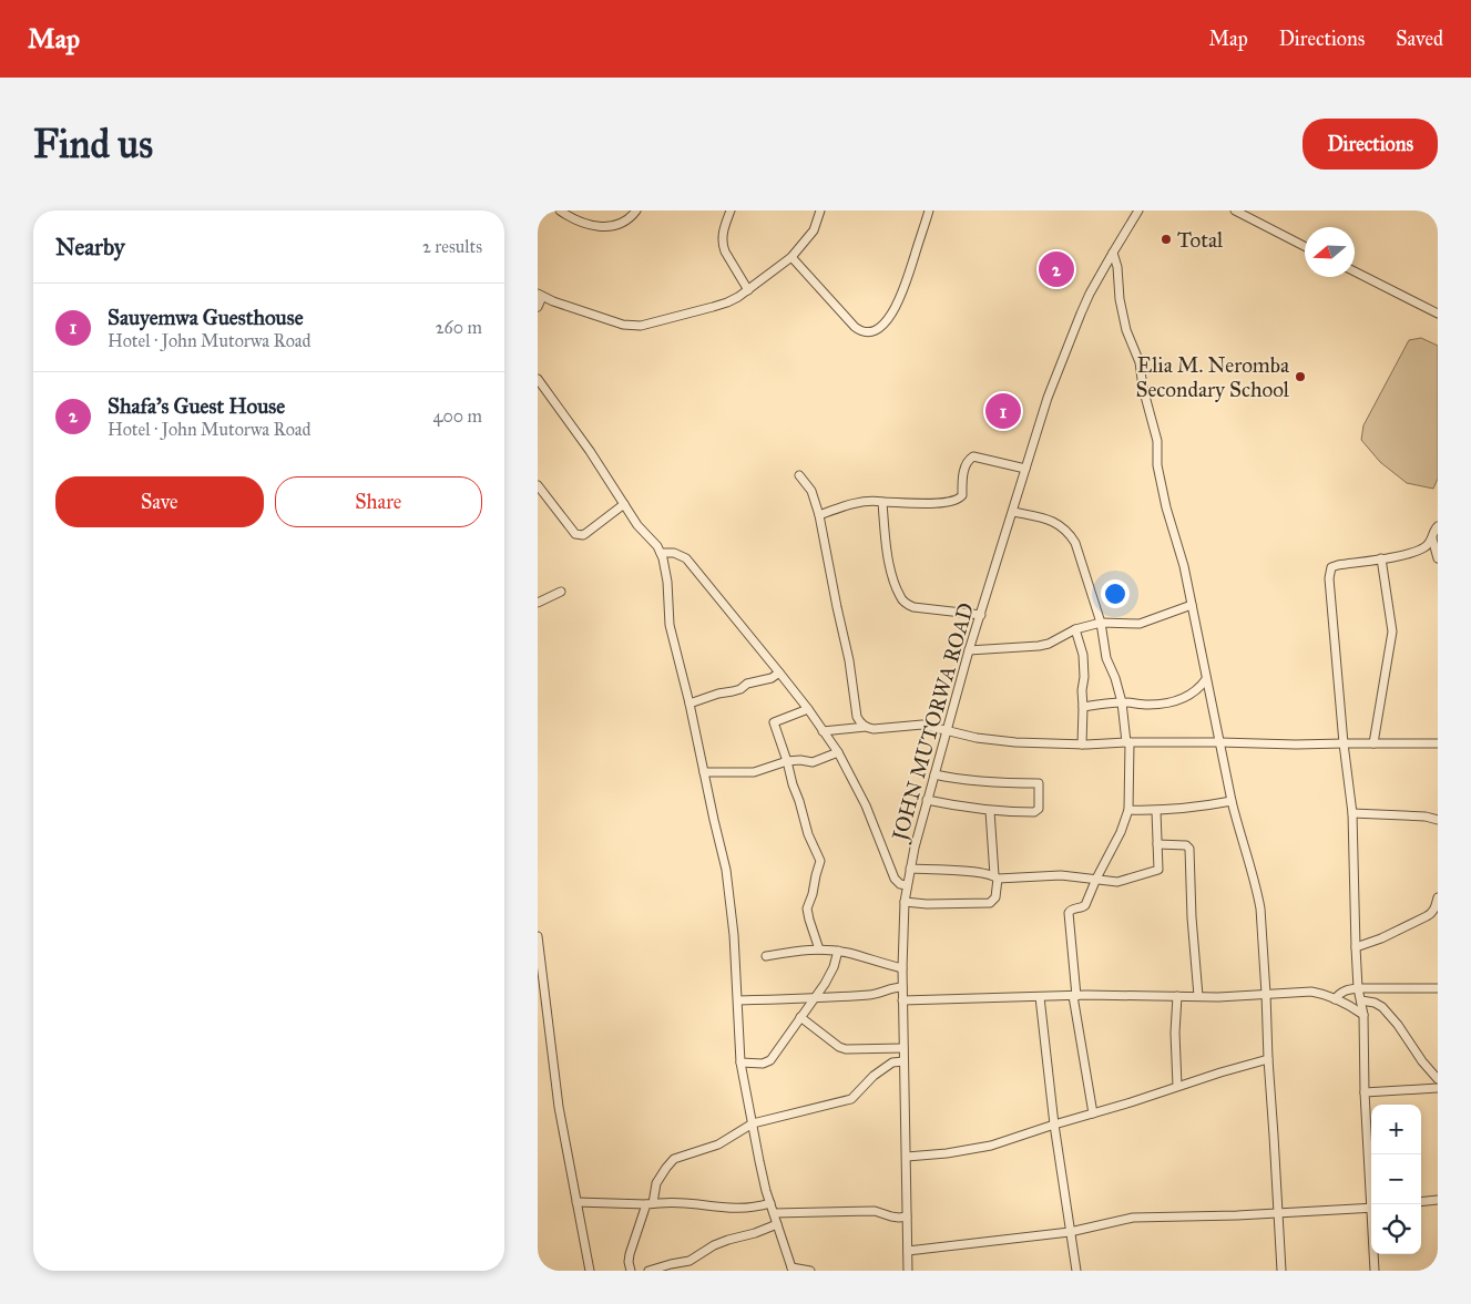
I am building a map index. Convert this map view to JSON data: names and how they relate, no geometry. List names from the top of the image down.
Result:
{
  "streets": {
    "street": ["JOHN MUTORWA ROAD"]
  },
  "places": ["Total", "Elia M. Neromba Secondary School"],
  "north": "left",
  "page": {
    "header": "Map",
    "nav": ["Map", "Directions", "Saved"],
    "buttons": [
      "Directions",
      ["Save", "Share"]
    ],
    "title": "Find us",
    "heading": ["Nearby", "2 results"],
    "pins": ["2", "1"],
    "list": [
      {
        "mark": "1",
        "name": "Sauyemwa Guesthouse",
        "note": "Hotel · John Mutorwa Road",
        "value": "260 m"
      },
      {
        "mark": "2",
        "name": "Shafa's Guest House",
        "note": "Hotel · John Mutorwa Road",
        "value": "400 m"
      }
    ],
    "map_buttons": ["+", "−"]
  }
}
